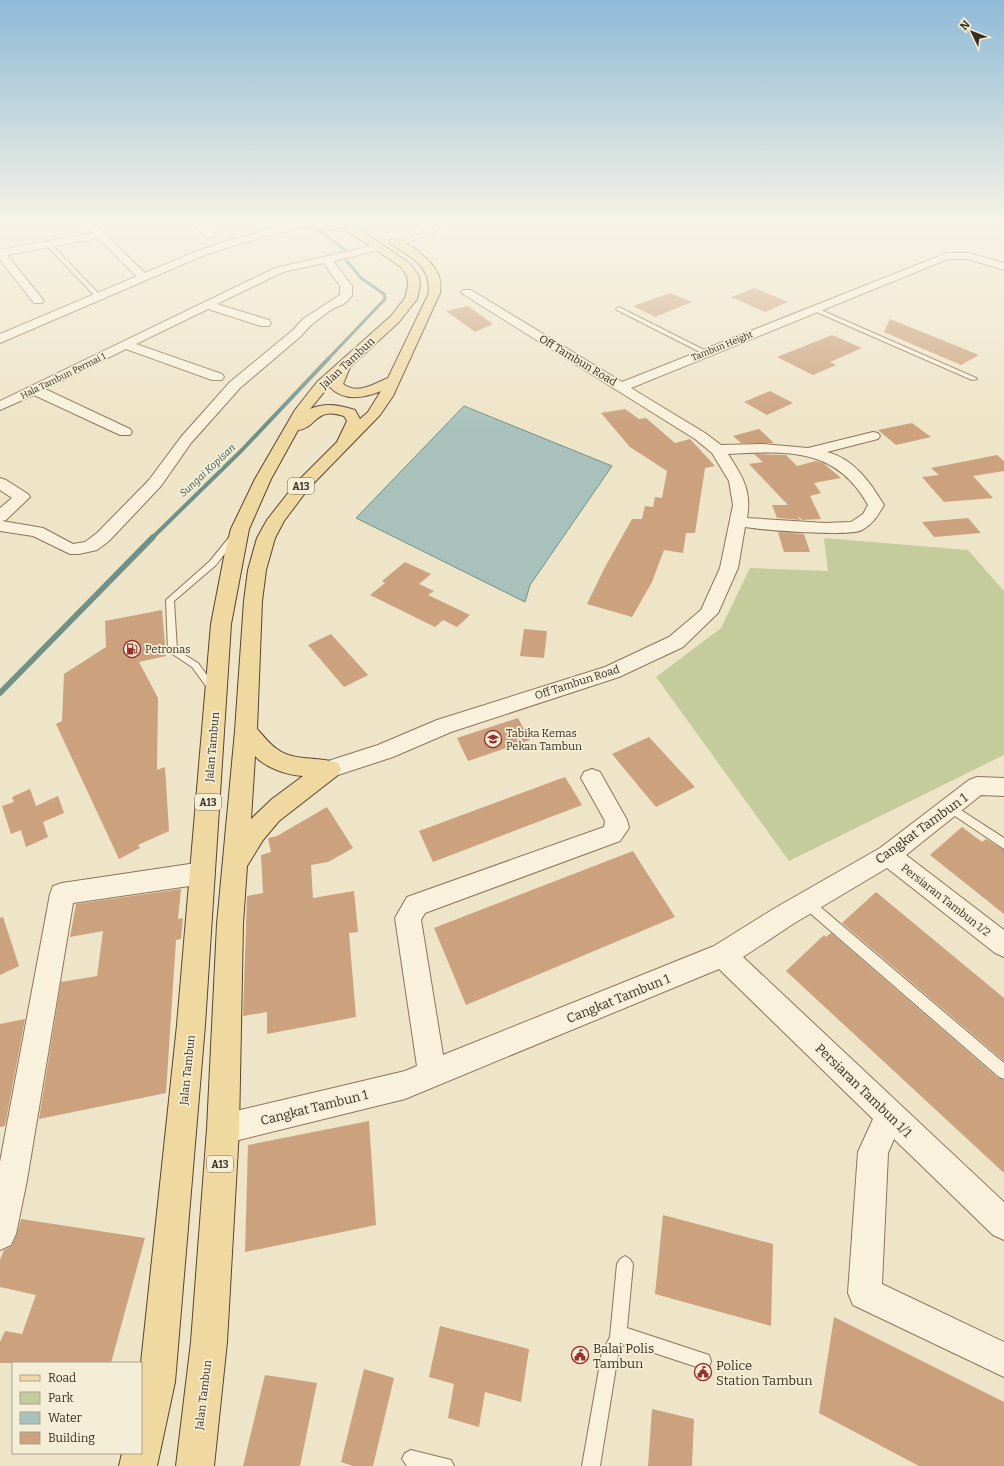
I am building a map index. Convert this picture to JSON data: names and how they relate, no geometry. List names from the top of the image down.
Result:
{
  "streets": {
    "main road": ["Jalan Tambun", "A13"],
    "street": [
      "Tambun Height",
      "Off Tambun Road",
      "Hala Tambun Permai 1",
      "Cangkat Tambun 1",
      "Persiaran Tambun 1/2",
      "Persiaran Tambun 1/1"
    ]
  },
  "crossings": [
    ["Tambun Height", "Off Tambun Road"],
    ["Jalan Tambun", "Cangkat Tambun 1"],
    ["Cangkat Tambun 1", "Persiaran Tambun 1/2"],
    ["Cangkat Tambun 1", "Persiaran Tambun 1/1"]
  ],
  "water": ["Sungai Kopisan"],
  "places": {
    "fuel station": ["Petronas"],
    "school or university": ["Tabika Kemas Pekan Tambun"],
    "public building": ["Balai Polis Tambun", "Police Station Tambun"]
  },
  "legend": [
    "Road",
    "Park",
    "Water",
    "Building"
  ],
  "north": "top left"
}
